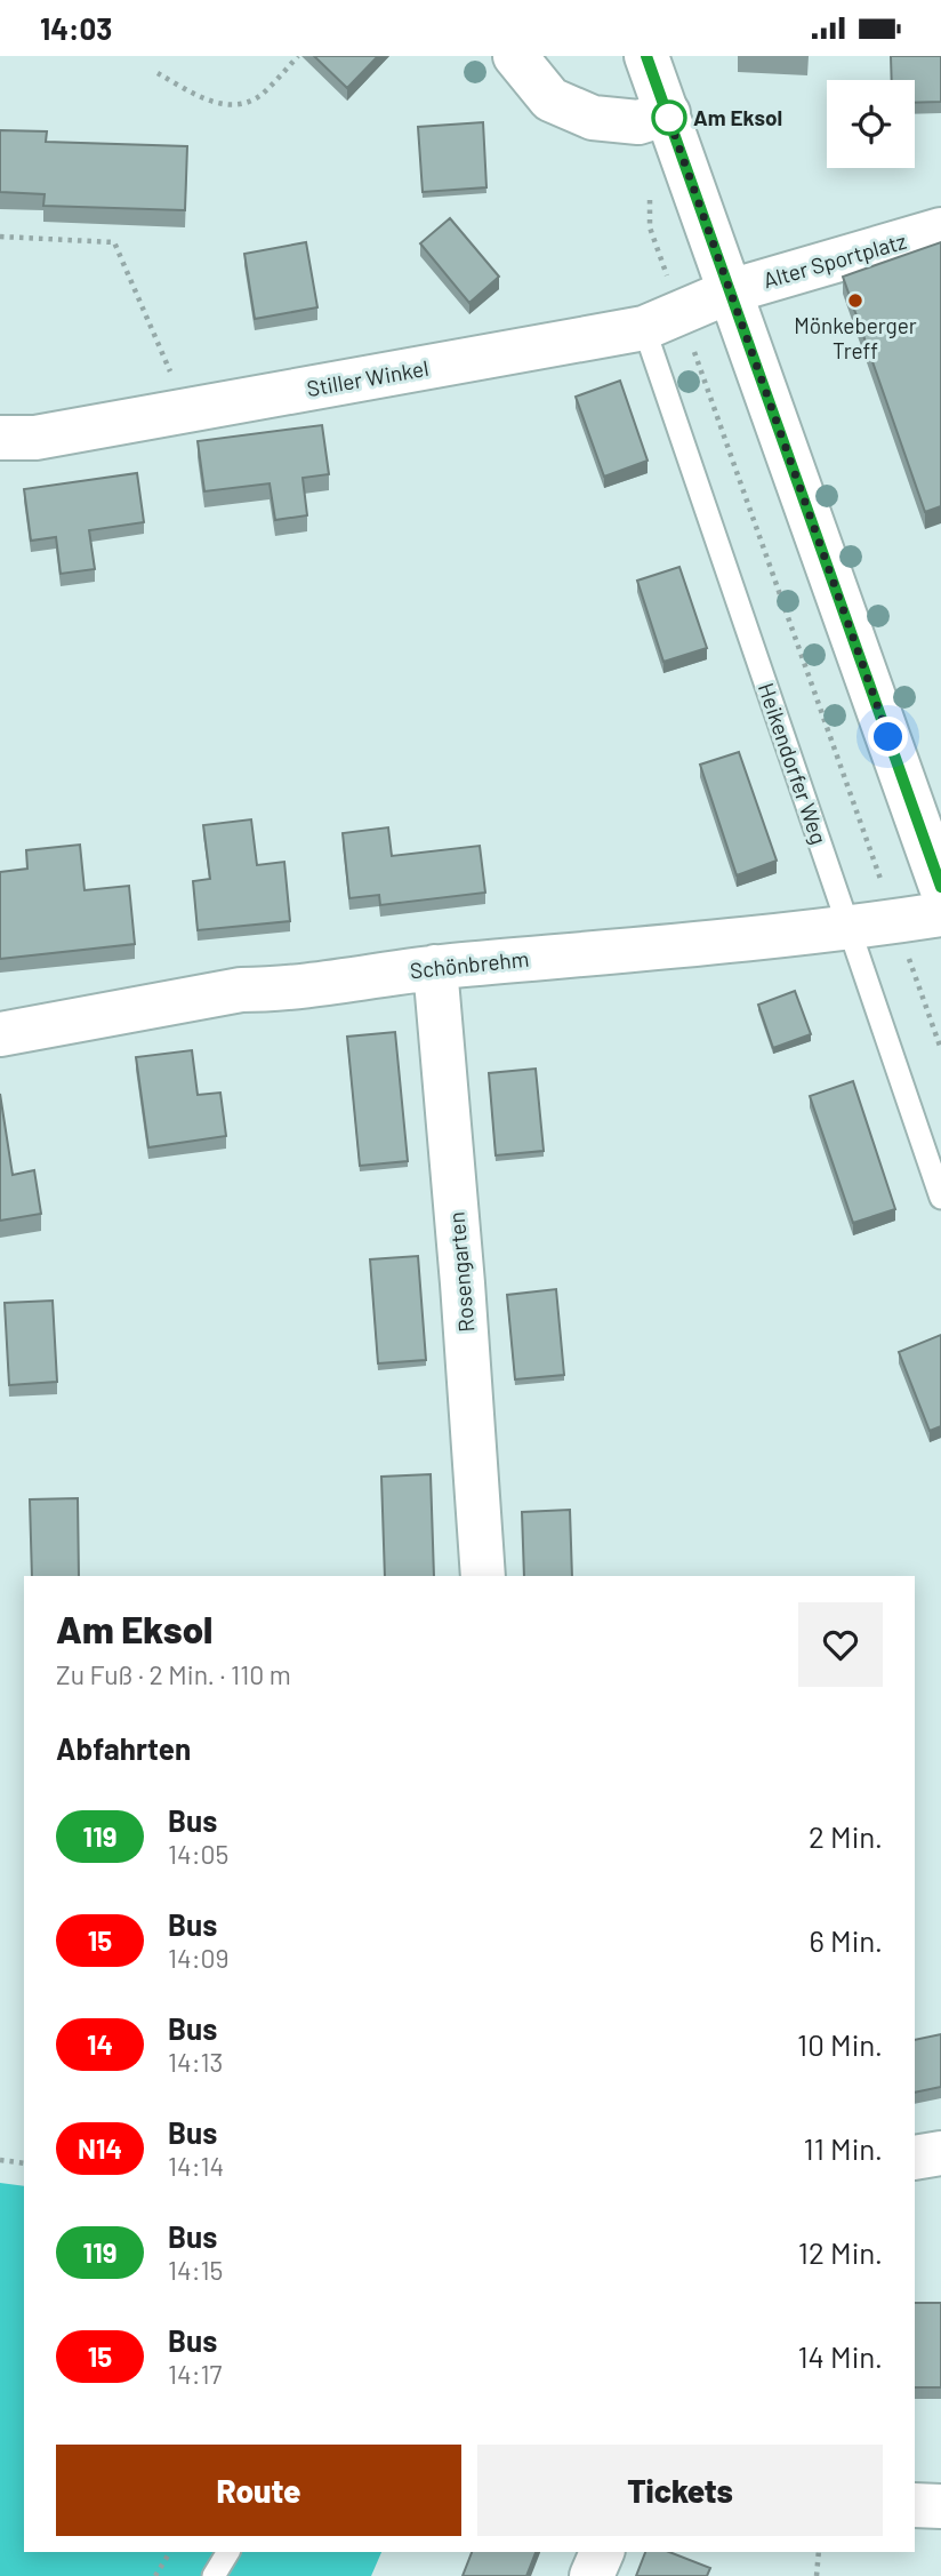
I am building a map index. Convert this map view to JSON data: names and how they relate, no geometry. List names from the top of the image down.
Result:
{
  "streets": {
    "street": [
      "Alter Sportplatz",
      "Stiller Winkel",
      "Schönbrehm",
      "Rosengarten"
    ],
    "lane": ["Heikendorfer Weg"]
  },
  "crossings": [
    ["Alter Sportplatz", "Stiller Winkel"],
    ["Stiller Winkel", "Heikendorfer Weg"],
    ["Heikendorfer Weg", "Schönbrehm"],
    ["Schönbrehm", "Rosengarten"]
  ],
  "places": ["Am Eksol", "Mönkeberger Treff"],
  "lines": ["bus line 119"],
  "page": {
    "status": "14:03",
    "heading": [
      ["Am Eksol", "Zu Fuß · 2 Min. · 110 m"],
      "Abfahrten"
    ],
    "list": [
      {
        "mark": "119",
        "name": "Bus",
        "note": "14:05",
        "value": "2 Min."
      },
      {
        "mark": "15",
        "name": "Bus",
        "note": "14:09",
        "value": "6 Min."
      },
      {
        "mark": "14",
        "name": "Bus",
        "note": "14:13",
        "value": "10 Min."
      },
      {
        "mark": "N14",
        "name": "Bus",
        "note": "14:14",
        "value": "11 Min."
      },
      {
        "mark": "119",
        "name": "Bus",
        "note": "14:15",
        "value": "12 Min."
      },
      {
        "mark": "15",
        "name": "Bus",
        "note": "14:17",
        "value": "14 Min."
      }
    ],
    "buttons": ["Route", "Tickets"]
  }
}
